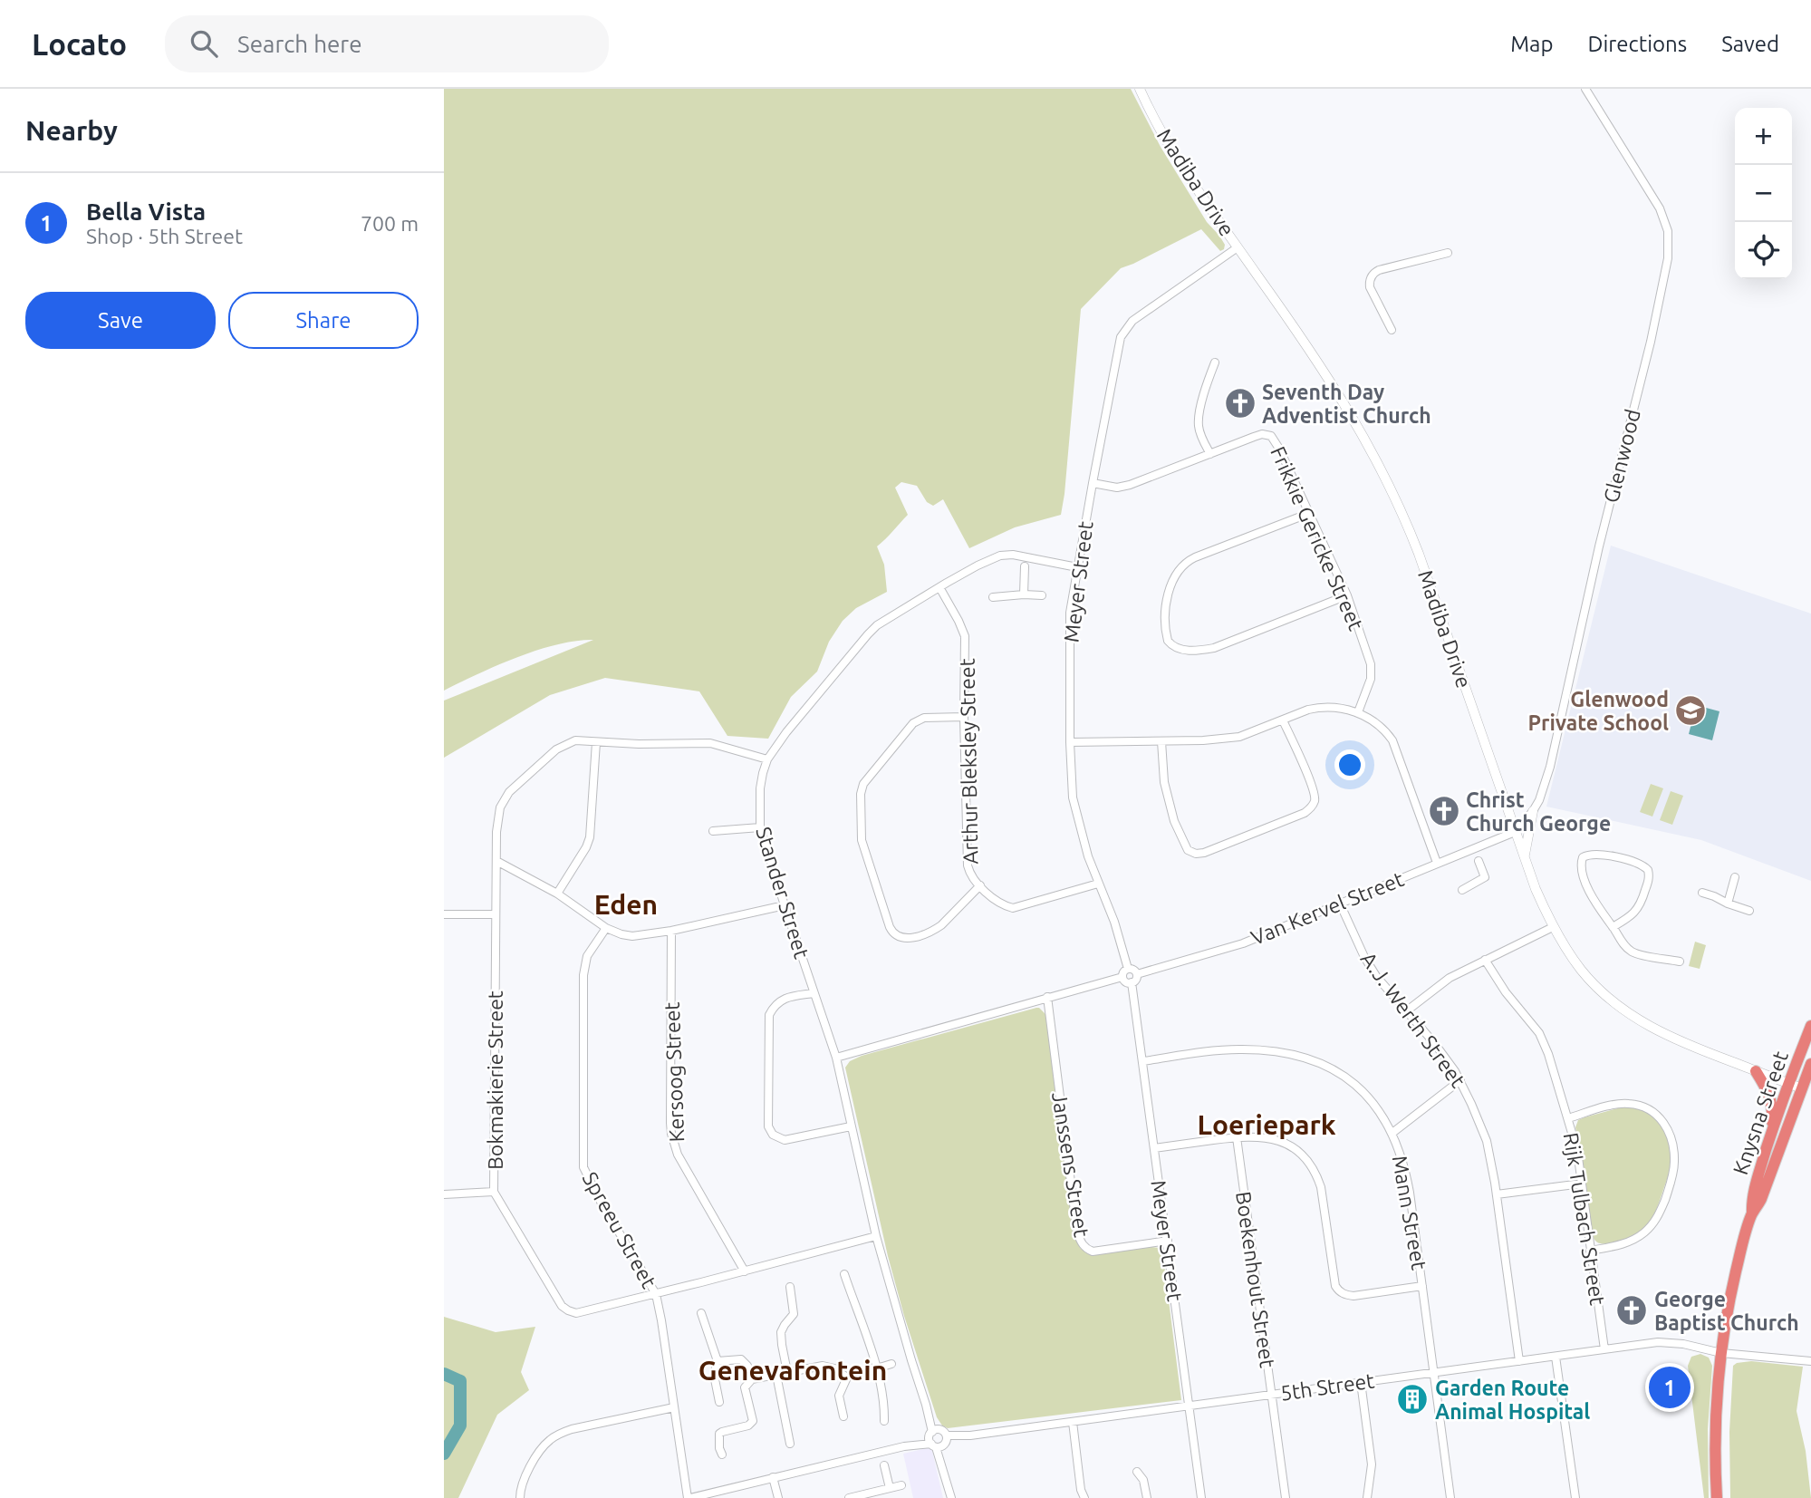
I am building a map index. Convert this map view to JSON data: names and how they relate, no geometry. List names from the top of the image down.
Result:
{
  "streets": {
    "highway": ["Knysna Street"],
    "street": [
      "Madiba Drive",
      "Glenwood",
      "Frikkie Gericke Street",
      "Meyer Street",
      "Arthur Bleksley Street",
      "Stander Street",
      "Van Kervel Street",
      "A.J. Werth Street",
      "Kersoog Street",
      "Bokmakierie Street",
      "Janssens Street",
      "Mann Street",
      "Rijk Tulbach Street",
      "Spreeu Street",
      "Boekenhout Street",
      "5th Street"
    ]
  },
  "crossings": [
    ["Madiba Drive", "Glenwood"],
    ["Madiba Drive", "Meyer Street"],
    ["Madiba Drive", "Van Kervel Street"],
    ["Madiba Drive", "Knysna Street"],
    ["Glenwood", "Van Kervel Street"],
    ["Frikkie Gericke Street", "Meyer Street"],
    ["Meyer Street", "Arthur Bleksley Street"],
    ["Meyer Street", "Stander Street"],
    ["Meyer Street", "Van Kervel Street"],
    ["Meyer Street", "Janssens Street"],
    ["Meyer Street", "Mann Street"],
    ["Meyer Street", "5th Street"],
    ["Arthur Bleksley Street", "Stander Street"],
    ["Stander Street", "Bokmakierie Street"],
    ["Stander Street", "5th Street"],
    ["Van Kervel Street", "A.J. Werth Street"],
    ["A.J. Werth Street", "5th Street"],
    ["Kersoog Street", "Bokmakierie Street"],
    ["Bokmakierie Street", "Spreeu Street"],
    ["Knysna Street", "5th Street"],
    ["Mann Street", "5th Street"],
    ["Rijk Tulbach Street", "5th Street"],
    ["Boekenhout Street", "5th Street"]
  ],
  "districts": ["Eden", "Loeriepark", "Genevafontein"],
  "places": {
    "church": ["Seventh Day Adventist Church", "Christ Church George", "George Baptist Church"],
    "school or university": ["Glenwood Private School"],
    "building": ["Garden Route Animal Hospital"]
  },
  "page": {
    "header": "Locato",
    "search": "Search here",
    "nav": ["Map", "Directions", "Saved"],
    "heading": "Nearby",
    "map_buttons": ["+", "−"],
    "list": [
      {
        "mark": "1",
        "name": "Bella Vista",
        "note": "Shop · 5th Street",
        "value": "700 m"
      }
    ],
    "buttons": ["Save", "Share"],
    "pins": "1"
  }
}
